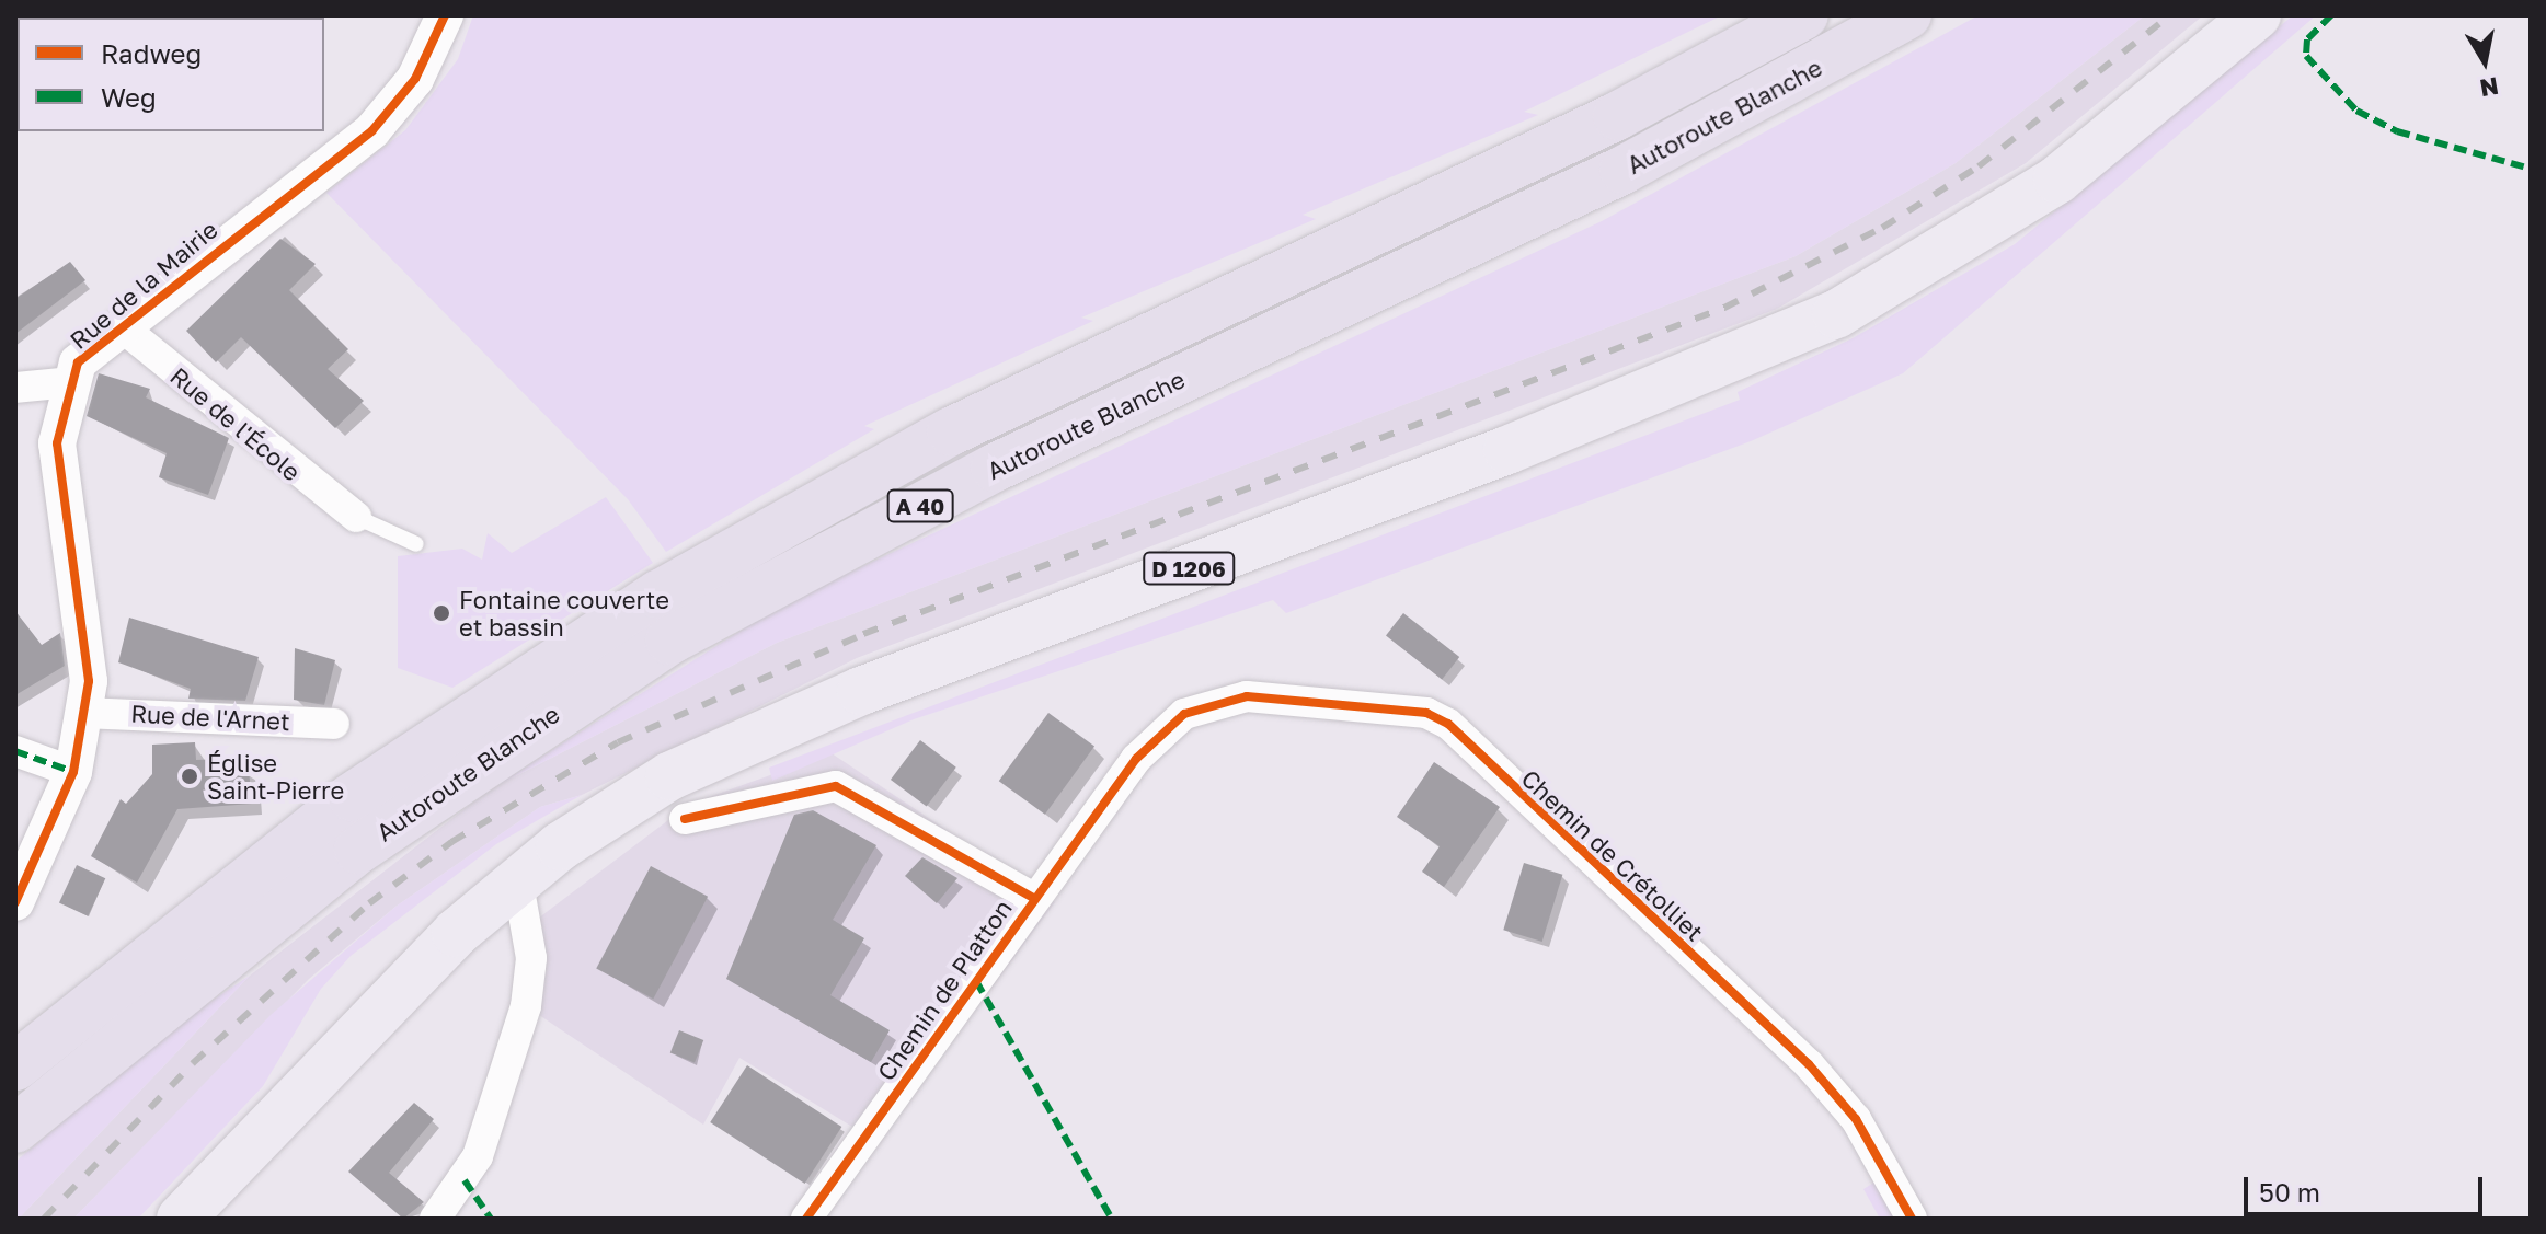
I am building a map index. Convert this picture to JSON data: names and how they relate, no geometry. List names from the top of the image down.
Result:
{
  "streets": {
    "highway": ["Autoroute Blanche", "A 40"],
    "main road": ["D 1206"],
    "street": [
      "Rue de la Mairie",
      "Rue de l'École",
      "Rue de l'Arnet",
      "Chemin de Crétolliet",
      "Chemin de Platton"
    ]
  },
  "crossings": [
    ["Rue de la Mairie", "Rue de l'École"],
    ["Rue de la Mairie", "Rue de l'Arnet"],
    ["Chemin de Crétolliet", "Chemin de Platton"]
  ],
  "places": ["Fontaine couverte et bassin", "Église Saint-Pierre"],
  "legend": ["Radweg", "Weg"],
  "scale_bar": "50 m",
  "north": "bottom"
}
